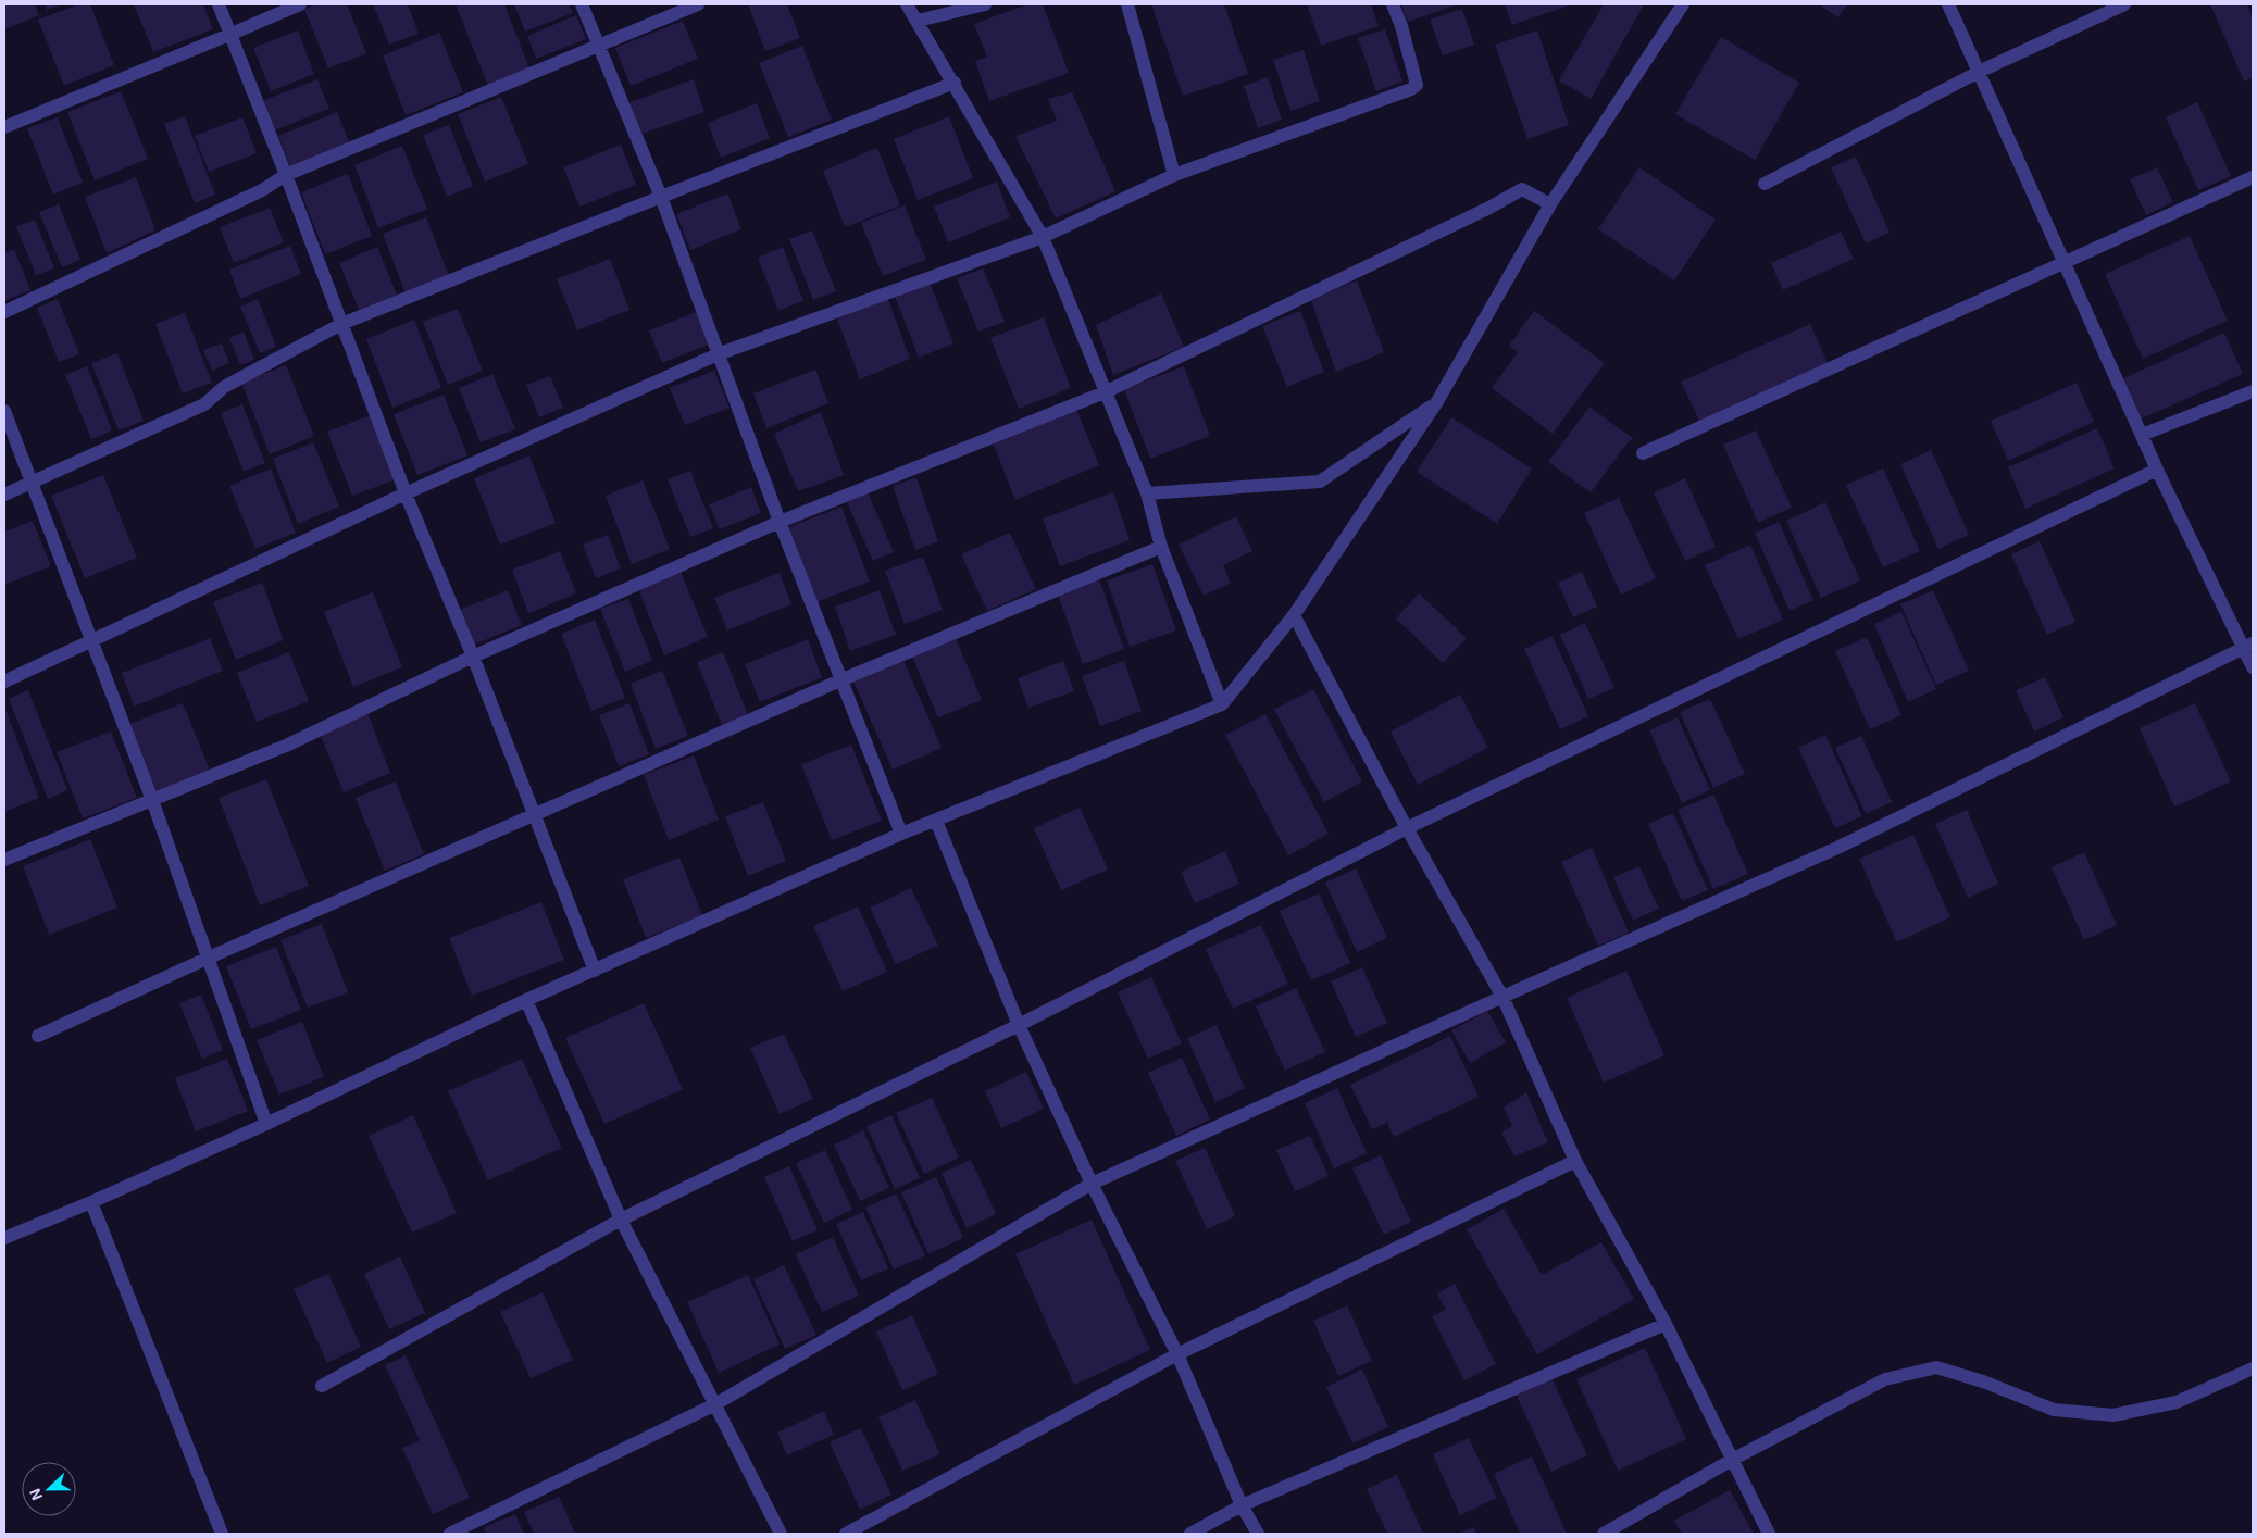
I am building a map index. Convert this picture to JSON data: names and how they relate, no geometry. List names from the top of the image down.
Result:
{
  "north": "left"
}
